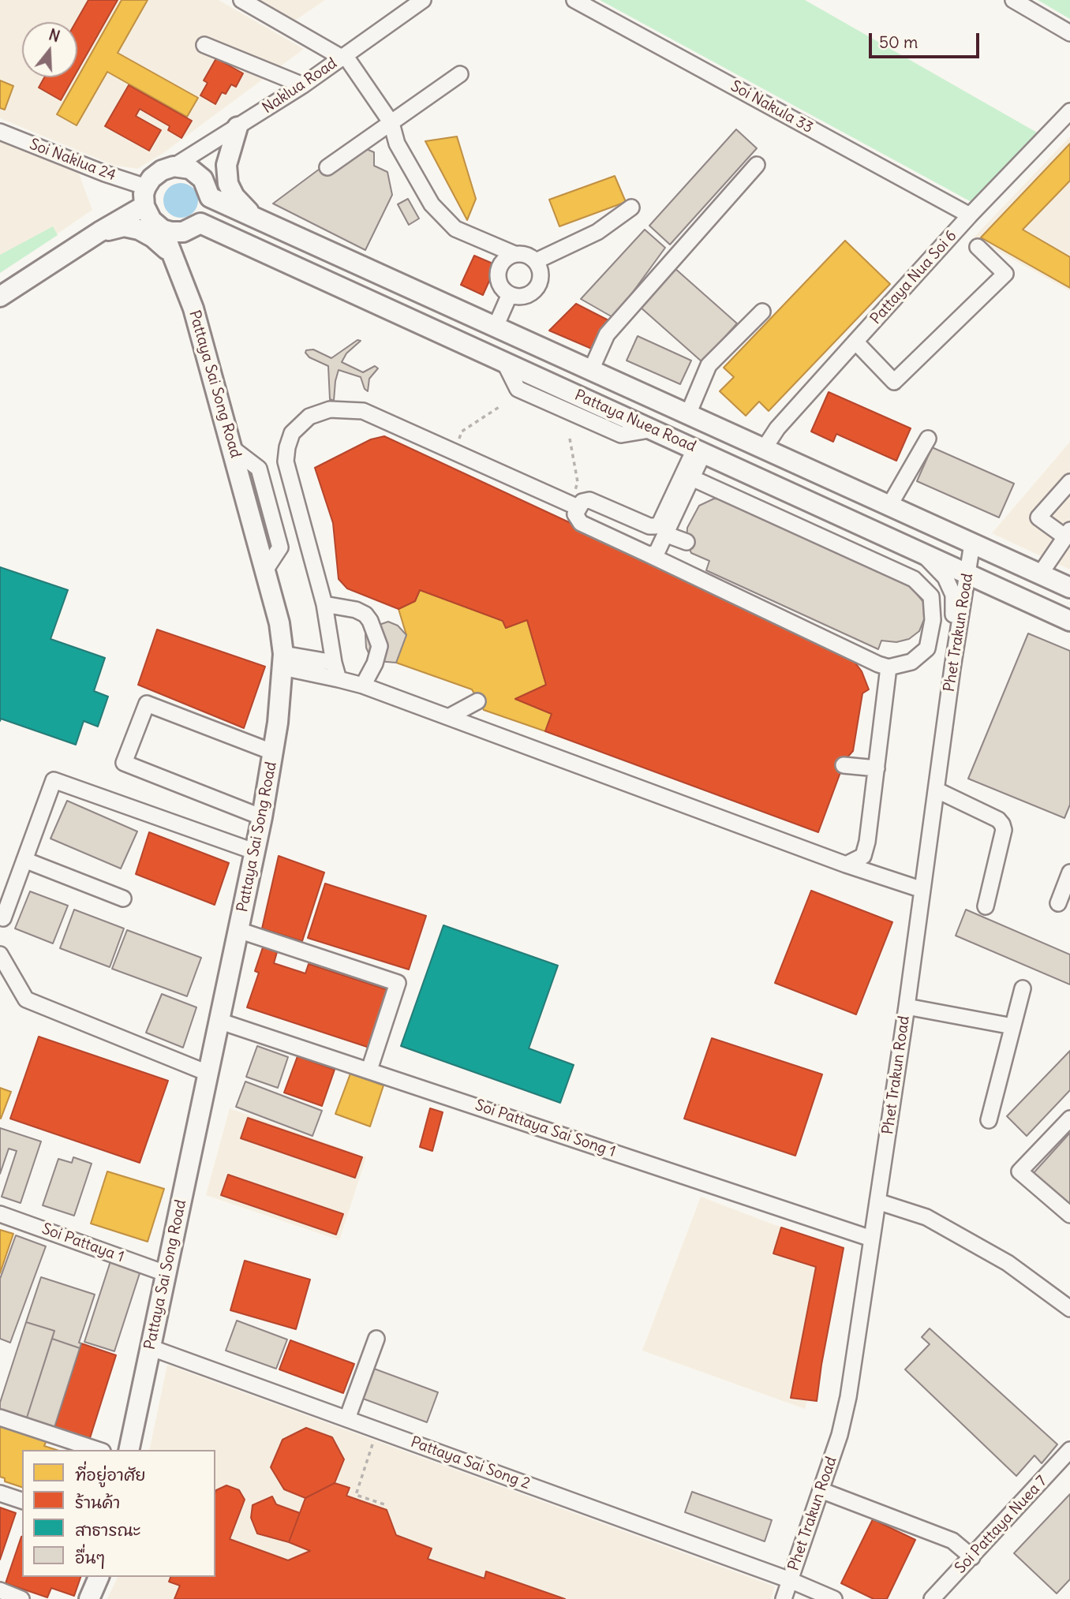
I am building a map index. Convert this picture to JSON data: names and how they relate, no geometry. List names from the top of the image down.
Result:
{
  "streets": {
    "main road": ["Pattaya Sai Song Road", "Pattaya Nuea Road"],
    "street": [
      "Naklua Road",
      "Soi Nakula 33",
      "Soi Naklua 24",
      "Pattaya Nua Soi 6",
      "Phet Trakun Road",
      "Soi Pattaya Sai Song 1",
      "Soi Pattaya 1",
      "Pattaya Sai Song 2",
      "Soi Pattaya Nuea 7"
    ]
  },
  "crossings": [
    ["Naklua Road", "Pattaya Nuea Road"],
    ["Soi Nakula 33", "Pattaya Nua Soi 6"],
    ["Soi Naklua 24", "Pattaya Sai Song Road"],
    ["Pattaya Nua Soi 6", "Pattaya Nuea Road"],
    ["Pattaya Sai Song Road", "Pattaya Nuea Road"],
    ["Pattaya Sai Song Road", "Soi Pattaya Sai Song 1"],
    ["Pattaya Sai Song Road", "Soi Pattaya 1"],
    ["Pattaya Sai Song Road", "Pattaya Sai Song 2"],
    ["Pattaya Nuea Road", "Phet Trakun Road"],
    ["Phet Trakun Road", "Soi Pattaya Sai Song 1"],
    ["Phet Trakun Road", "Pattaya Sai Song 2"]
  ],
  "legend": [
    "ที่อยู่อาศัย",
    "ร้านค้า",
    "สาธารณะ",
    "อื่นๆ"
  ],
  "scale_bar": "50 m",
  "north": "top"
}
